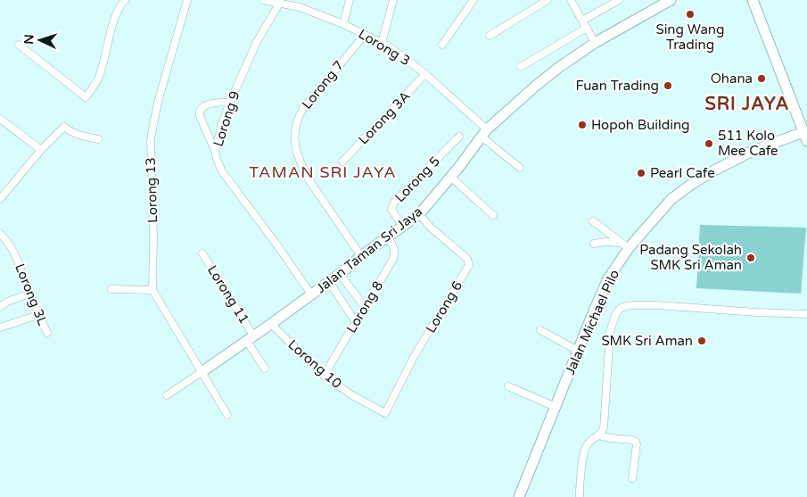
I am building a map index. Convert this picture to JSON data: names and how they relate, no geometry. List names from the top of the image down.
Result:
{
  "streets": {
    "street": [
      "Lorong 3",
      "Lorong 7",
      "Lorong 3A",
      "Lorong 9",
      "Lorong 5",
      "Lorong 13",
      "Jalan Taman Sri Jaya",
      "Lorong 3L",
      "Lorong 11",
      "Lorong 8",
      "Lorong 6",
      "Jalan Michael Pilo",
      "Lorong 10"
    ]
  },
  "crossings": [
    ["Lorong 3", "Lorong 7"],
    ["Lorong 3", "Lorong 3A"],
    ["Lorong 3", "Lorong 9"],
    ["Lorong 3", "Jalan Taman Sri Jaya"],
    ["Lorong 7", "Jalan Taman Sri Jaya"],
    ["Lorong 9", "Jalan Taman Sri Jaya"],
    ["Lorong 5", "Jalan Taman Sri Jaya"],
    ["Jalan Taman Sri Jaya", "Lorong 11"],
    ["Jalan Taman Sri Jaya", "Lorong 8"],
    ["Jalan Taman Sri Jaya", "Lorong 6"],
    ["Jalan Taman Sri Jaya", "Lorong 10"],
    ["Lorong 8", "Lorong 10"],
    ["Lorong 6", "Lorong 10"]
  ],
  "districts": ["SRI JAYA", "TAMAN SRI JAYA"],
  "places": [
    "Sing Wang Trading",
    "Ohana",
    "Fuan Trading",
    "Hopoh Building",
    "511 Kolo Mee Cafe",
    "Pearl Cafe",
    "Padang Sekolah SMK Sri Aman",
    "SMK Sri Aman"
  ],
  "north": "left"
}
